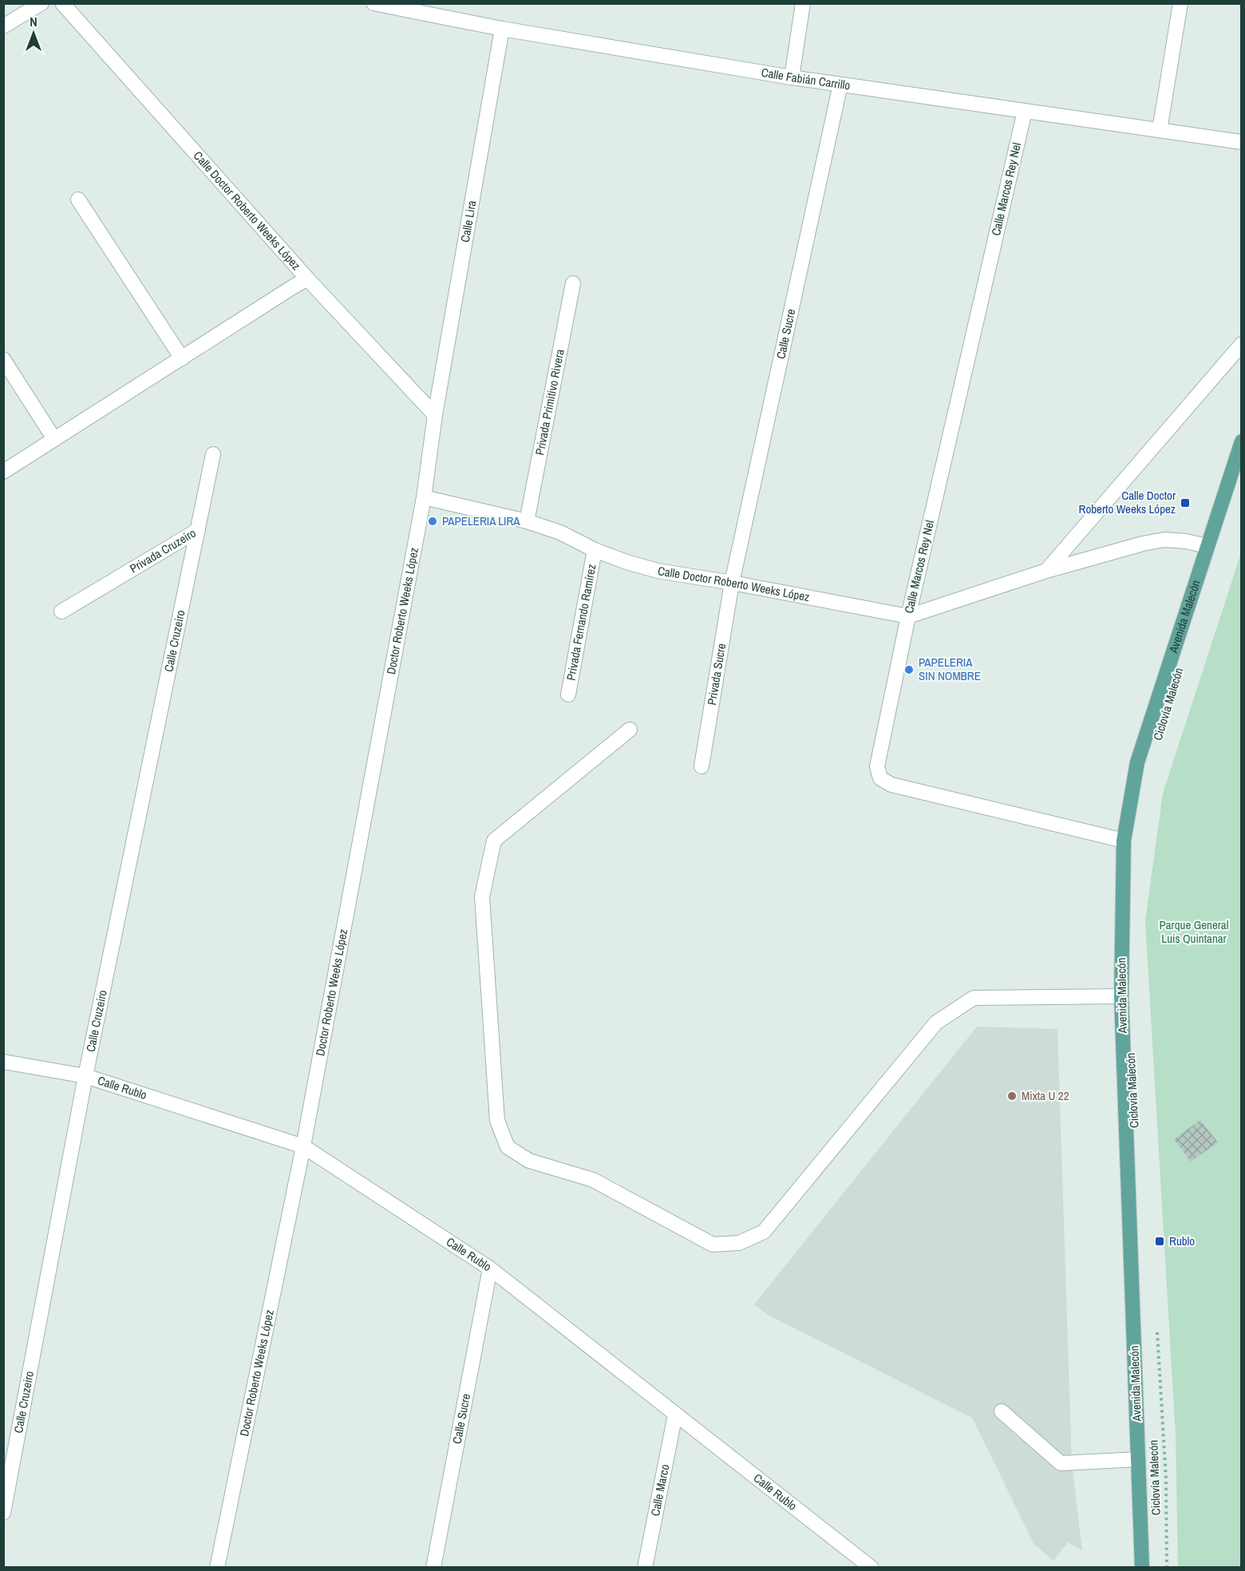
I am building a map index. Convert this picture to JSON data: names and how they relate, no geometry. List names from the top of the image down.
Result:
{
  "streets": {
    "main road": ["Avenida Malecón"],
    "street": [
      "Calle Fabián Carrillo",
      "Calle Marcos Rey Nel",
      "Calle Doctor Roberto Weeks López",
      "Calle Lira",
      "Calle Sucre",
      "Privada Primitivo Rivera",
      "Privada Cruzeiro",
      "Doctor Roberto Weeks López",
      "Privada Fernando Ramírez",
      "Calle Cruzeiro",
      "Privada Sucre",
      "Calle Rublo",
      "Calle Marco"
    ],
    "path": ["Ciclovía Malecón"]
  },
  "crossings": [
    ["Calle Fabián Carrillo", "Calle Marcos Rey Nel"],
    ["Calle Fabián Carrillo", "Calle Lira"],
    ["Calle Fabián Carrillo", "Calle Sucre"],
    ["Calle Marcos Rey Nel", "Calle Doctor Roberto Weeks López"],
    ["Calle Marcos Rey Nel", "Avenida Malecón"],
    ["Calle Doctor Roberto Weeks López", "Calle Lira"],
    ["Calle Doctor Roberto Weeks López", "Calle Sucre"],
    ["Calle Doctor Roberto Weeks López", "Privada Primitivo Rivera"],
    ["Calle Doctor Roberto Weeks López", "Doctor Roberto Weeks López"],
    ["Calle Doctor Roberto Weeks López", "Avenida Malecón"],
    ["Calle Doctor Roberto Weeks López", "Privada Fernando Ramírez"],
    ["Calle Doctor Roberto Weeks López", "Privada Sucre"],
    ["Calle Lira", "Doctor Roberto Weeks López"],
    ["Calle Sucre", "Privada Sucre"],
    ["Calle Sucre", "Calle Rublo"],
    ["Privada Cruzeiro", "Calle Cruzeiro"],
    ["Doctor Roberto Weeks López", "Calle Rublo"],
    ["Calle Cruzeiro", "Calle Rublo"],
    ["Calle Rublo", "Calle Marco"]
  ],
  "parks": ["Parque General Luis Quintanar"],
  "places": {
    "transit": ["Calle Doctor Roberto Weeks López", "Rublo"],
    "other": ["PAPELERIA LIRA", "PAPELERIA SIN NOMBRE", "Mixta U 22"]
  },
  "north": "top"
}
